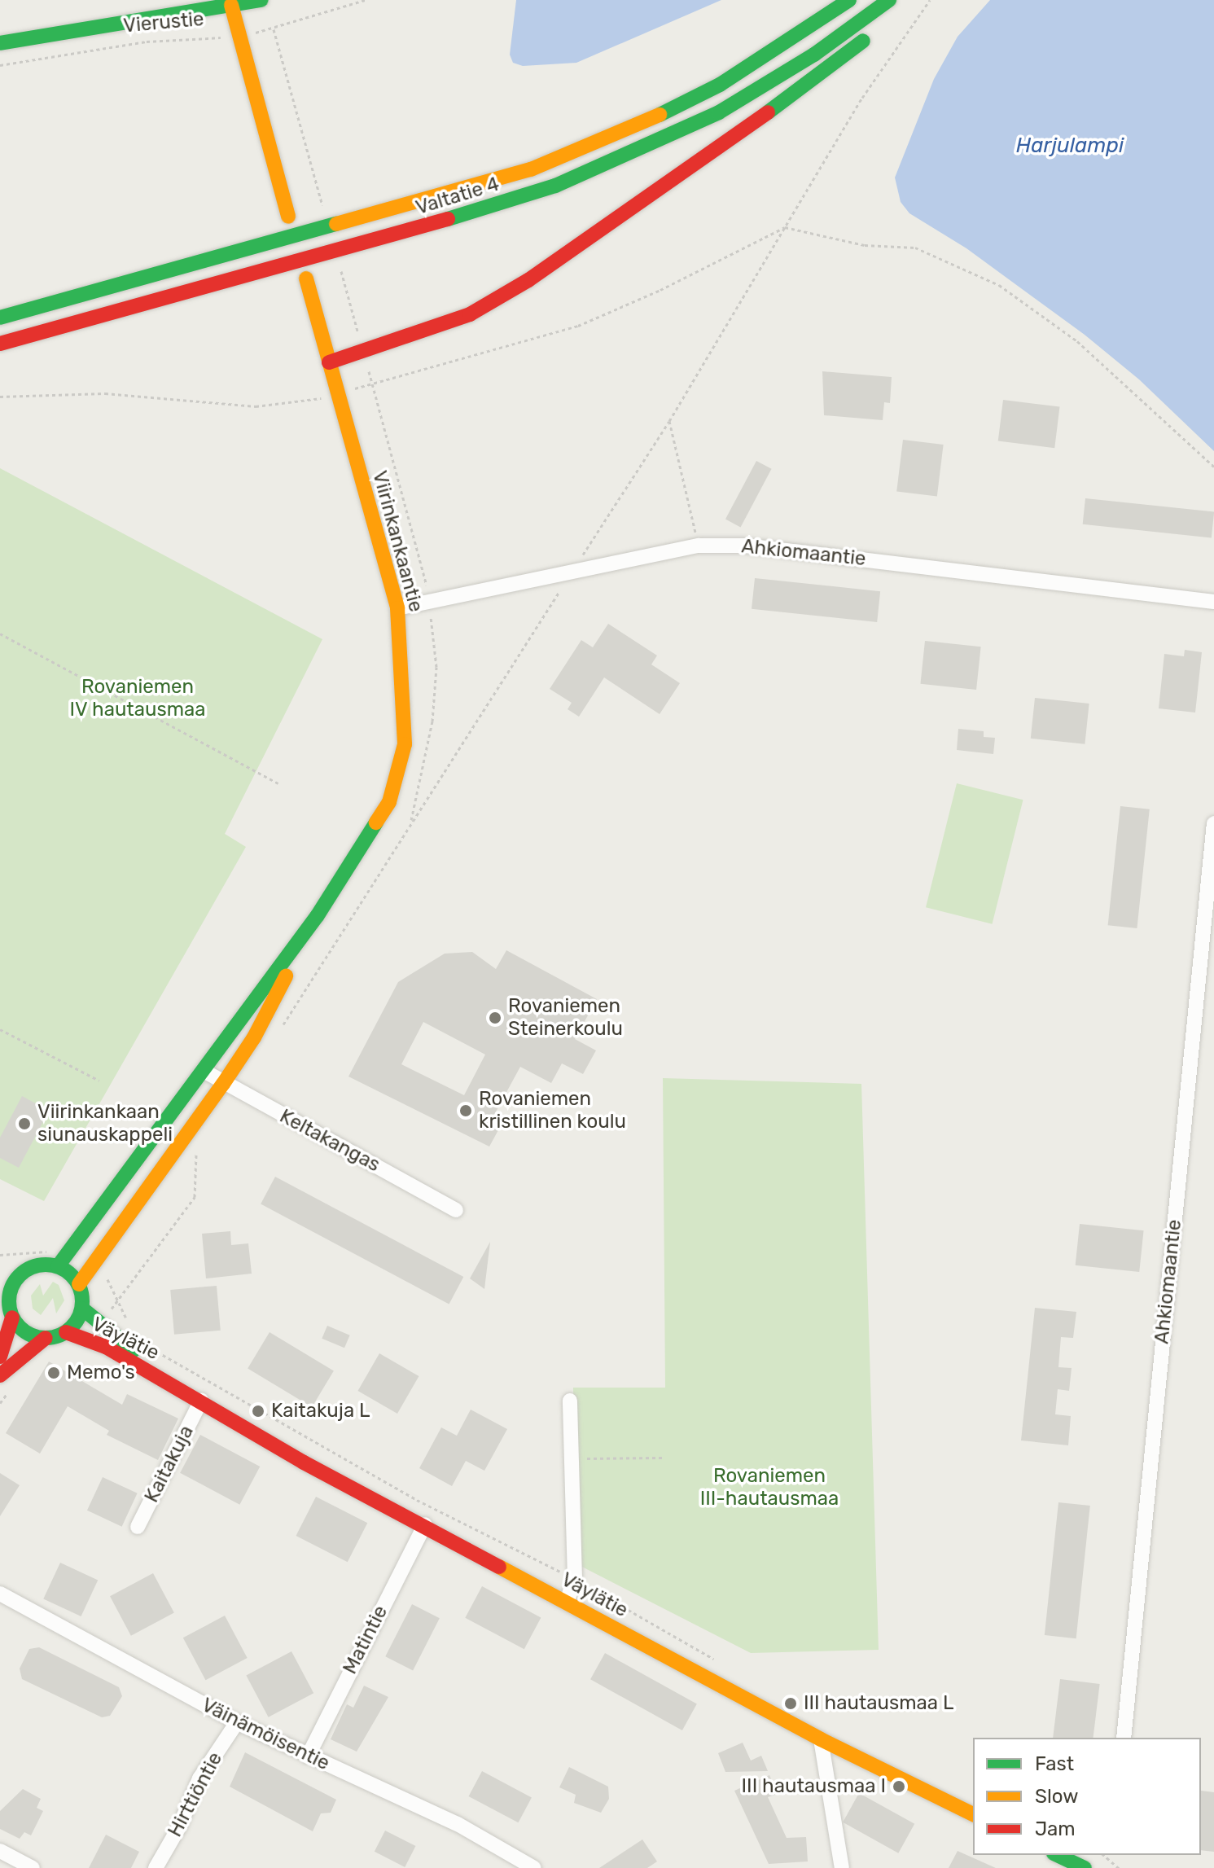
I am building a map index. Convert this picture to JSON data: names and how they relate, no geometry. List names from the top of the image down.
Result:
{
  "streets": {
    "main road": [
      "Vierustie",
      "Valtatie 4",
      "Viirinkankaantie",
      "Väylätie"
    ],
    "street": [
      "Ahkiomaantie",
      "Keltakangas",
      "Kaitakuja",
      "Matintie",
      "Väinämöisentie",
      "Hirttiöntie"
    ]
  },
  "crossings": [
    ["Viirinkankaantie", "Ahkiomaantie"],
    ["Viirinkankaantie", "Keltakangas"],
    ["Viirinkankaantie", "Väylätie"],
    ["Väylätie", "Kaitakuja"],
    ["Väylätie", "Matintie"],
    ["Matintie", "Väinämöisentie"],
    ["Väinämöisentie", "Hirttiöntie"]
  ],
  "water": ["Harjulampi"],
  "parks": ["Rovaniemen IV hautausmaa", "Rovaniemen III-hautausmaa"],
  "places": [
    "Rovaniemen Steinerkoulu",
    "Rovaniemen kristillinen koulu",
    "Viirinkankaan siunauskappeli",
    "Memo's",
    "Kaitakuja L",
    "III hautausmaa L",
    "III hautausmaa I"
  ],
  "legend": ["Fast", "Slow", "Jam"]
}
